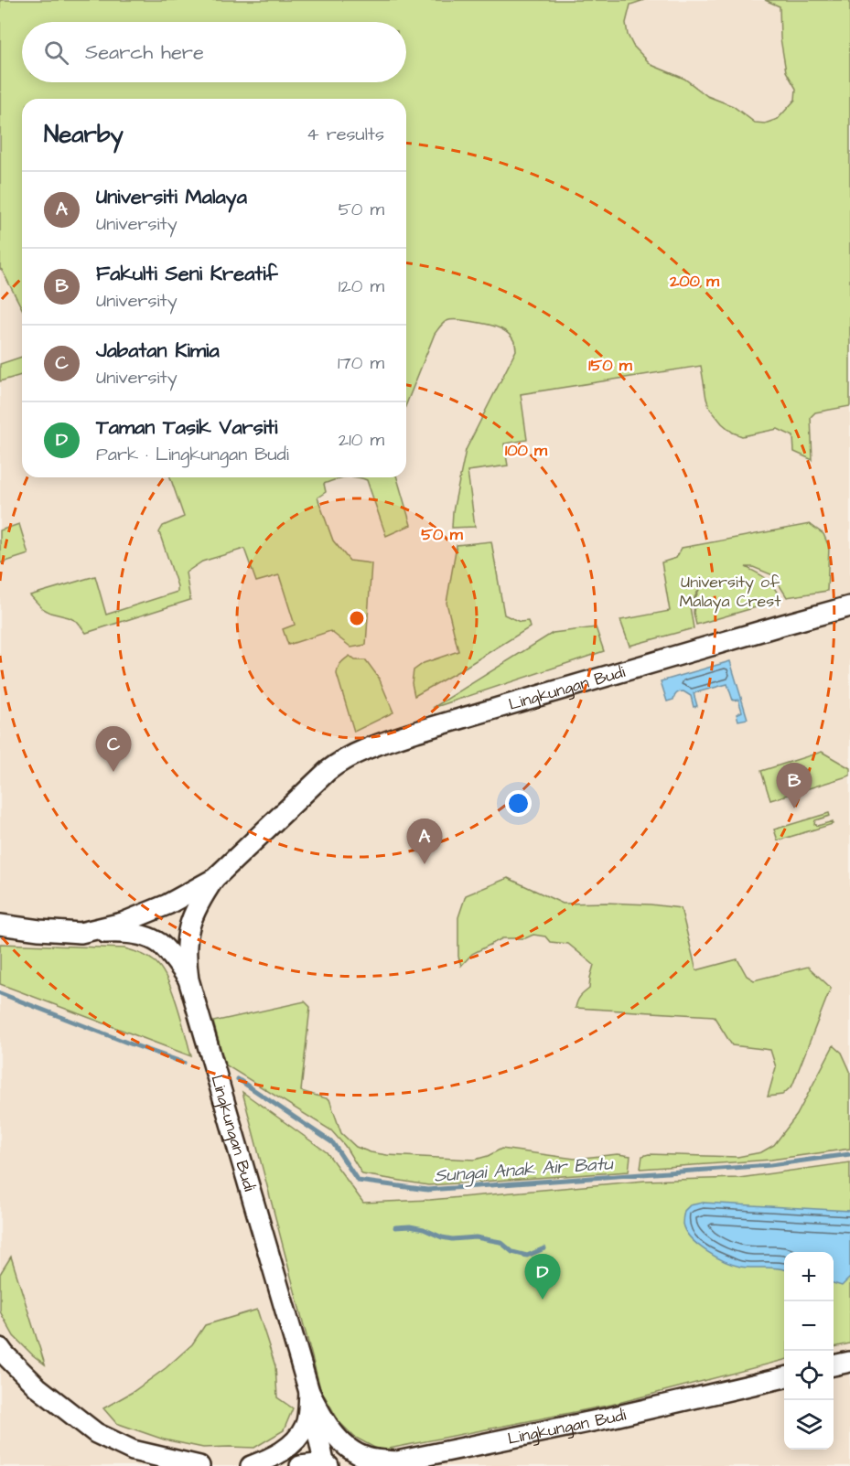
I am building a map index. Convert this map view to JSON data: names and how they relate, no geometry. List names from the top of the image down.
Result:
{
  "streets": {
    "street": ["Lingkungan Budi"]
  },
  "water": ["Sungai Anak Air Batu"],
  "parks": ["University of Malaya Crest"],
  "page": {
    "search": "Search here",
    "heading": ["Nearby", "4 results"],
    "list": [
      {
        "mark": "A",
        "name": "Universiti Malaya",
        "note": "University",
        "value": "50 m"
      },
      {
        "mark": "B",
        "name": "Fakulti Seni Kreatif",
        "note": "University",
        "value": "120 m"
      },
      {
        "mark": "C",
        "name": "Jabatan Kimia",
        "note": "University",
        "value": "170 m"
      },
      {
        "mark": "D",
        "name": "Taman Tasik Varsiti",
        "note": "Park · Lingkungan Budi",
        "value": "210 m"
      }
    ],
    "pins": [
      "C",
      "B",
      "A",
      "D"
    ],
    "map_buttons": ["+", "−"]
  },
  "rings": [
    "200 m",
    "150 m",
    "100 m",
    "50 m"
  ]
}
